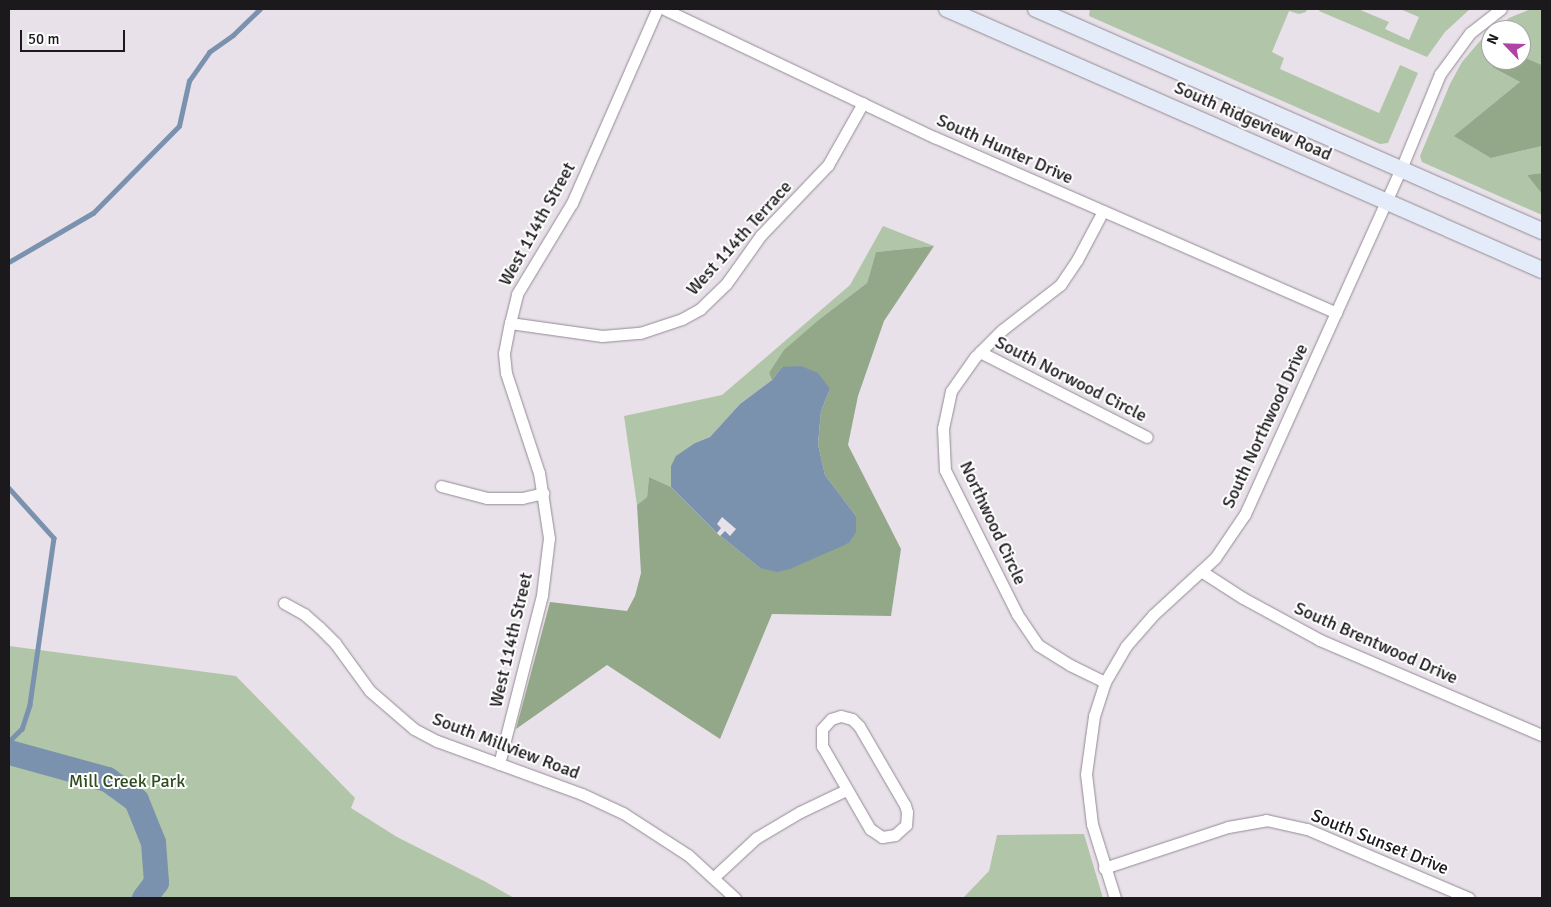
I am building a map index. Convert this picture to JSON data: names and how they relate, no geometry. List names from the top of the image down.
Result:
{
  "streets": {
    "main road": ["South Ridgeview Road"],
    "street": [
      "South Hunter Drive",
      "West 114th Street",
      "West 114th Terrace",
      "South Norwood Circle",
      "South Northwood Drive",
      "Northwood Circle",
      "South Brentwood Drive",
      "South Millview Road",
      "South Sunset Drive"
    ]
  },
  "crossings": [
    ["South Ridgeview Road", "South Northwood Drive"],
    ["South Hunter Drive", "West 114th Terrace"],
    ["South Hunter Drive", "South Northwood Drive"],
    ["South Hunter Drive", "Northwood Circle"],
    ["West 114th Street", "West 114th Terrace"],
    ["West 114th Street", "South Millview Road"],
    ["South Norwood Circle", "Northwood Circle"],
    ["South Northwood Drive", "Northwood Circle"],
    ["South Northwood Drive", "South Brentwood Drive"],
    ["South Northwood Drive", "South Sunset Drive"]
  ],
  "parks": ["Mill Creek Park"],
  "scale_bar": "50 m",
  "north": "top left"
}
